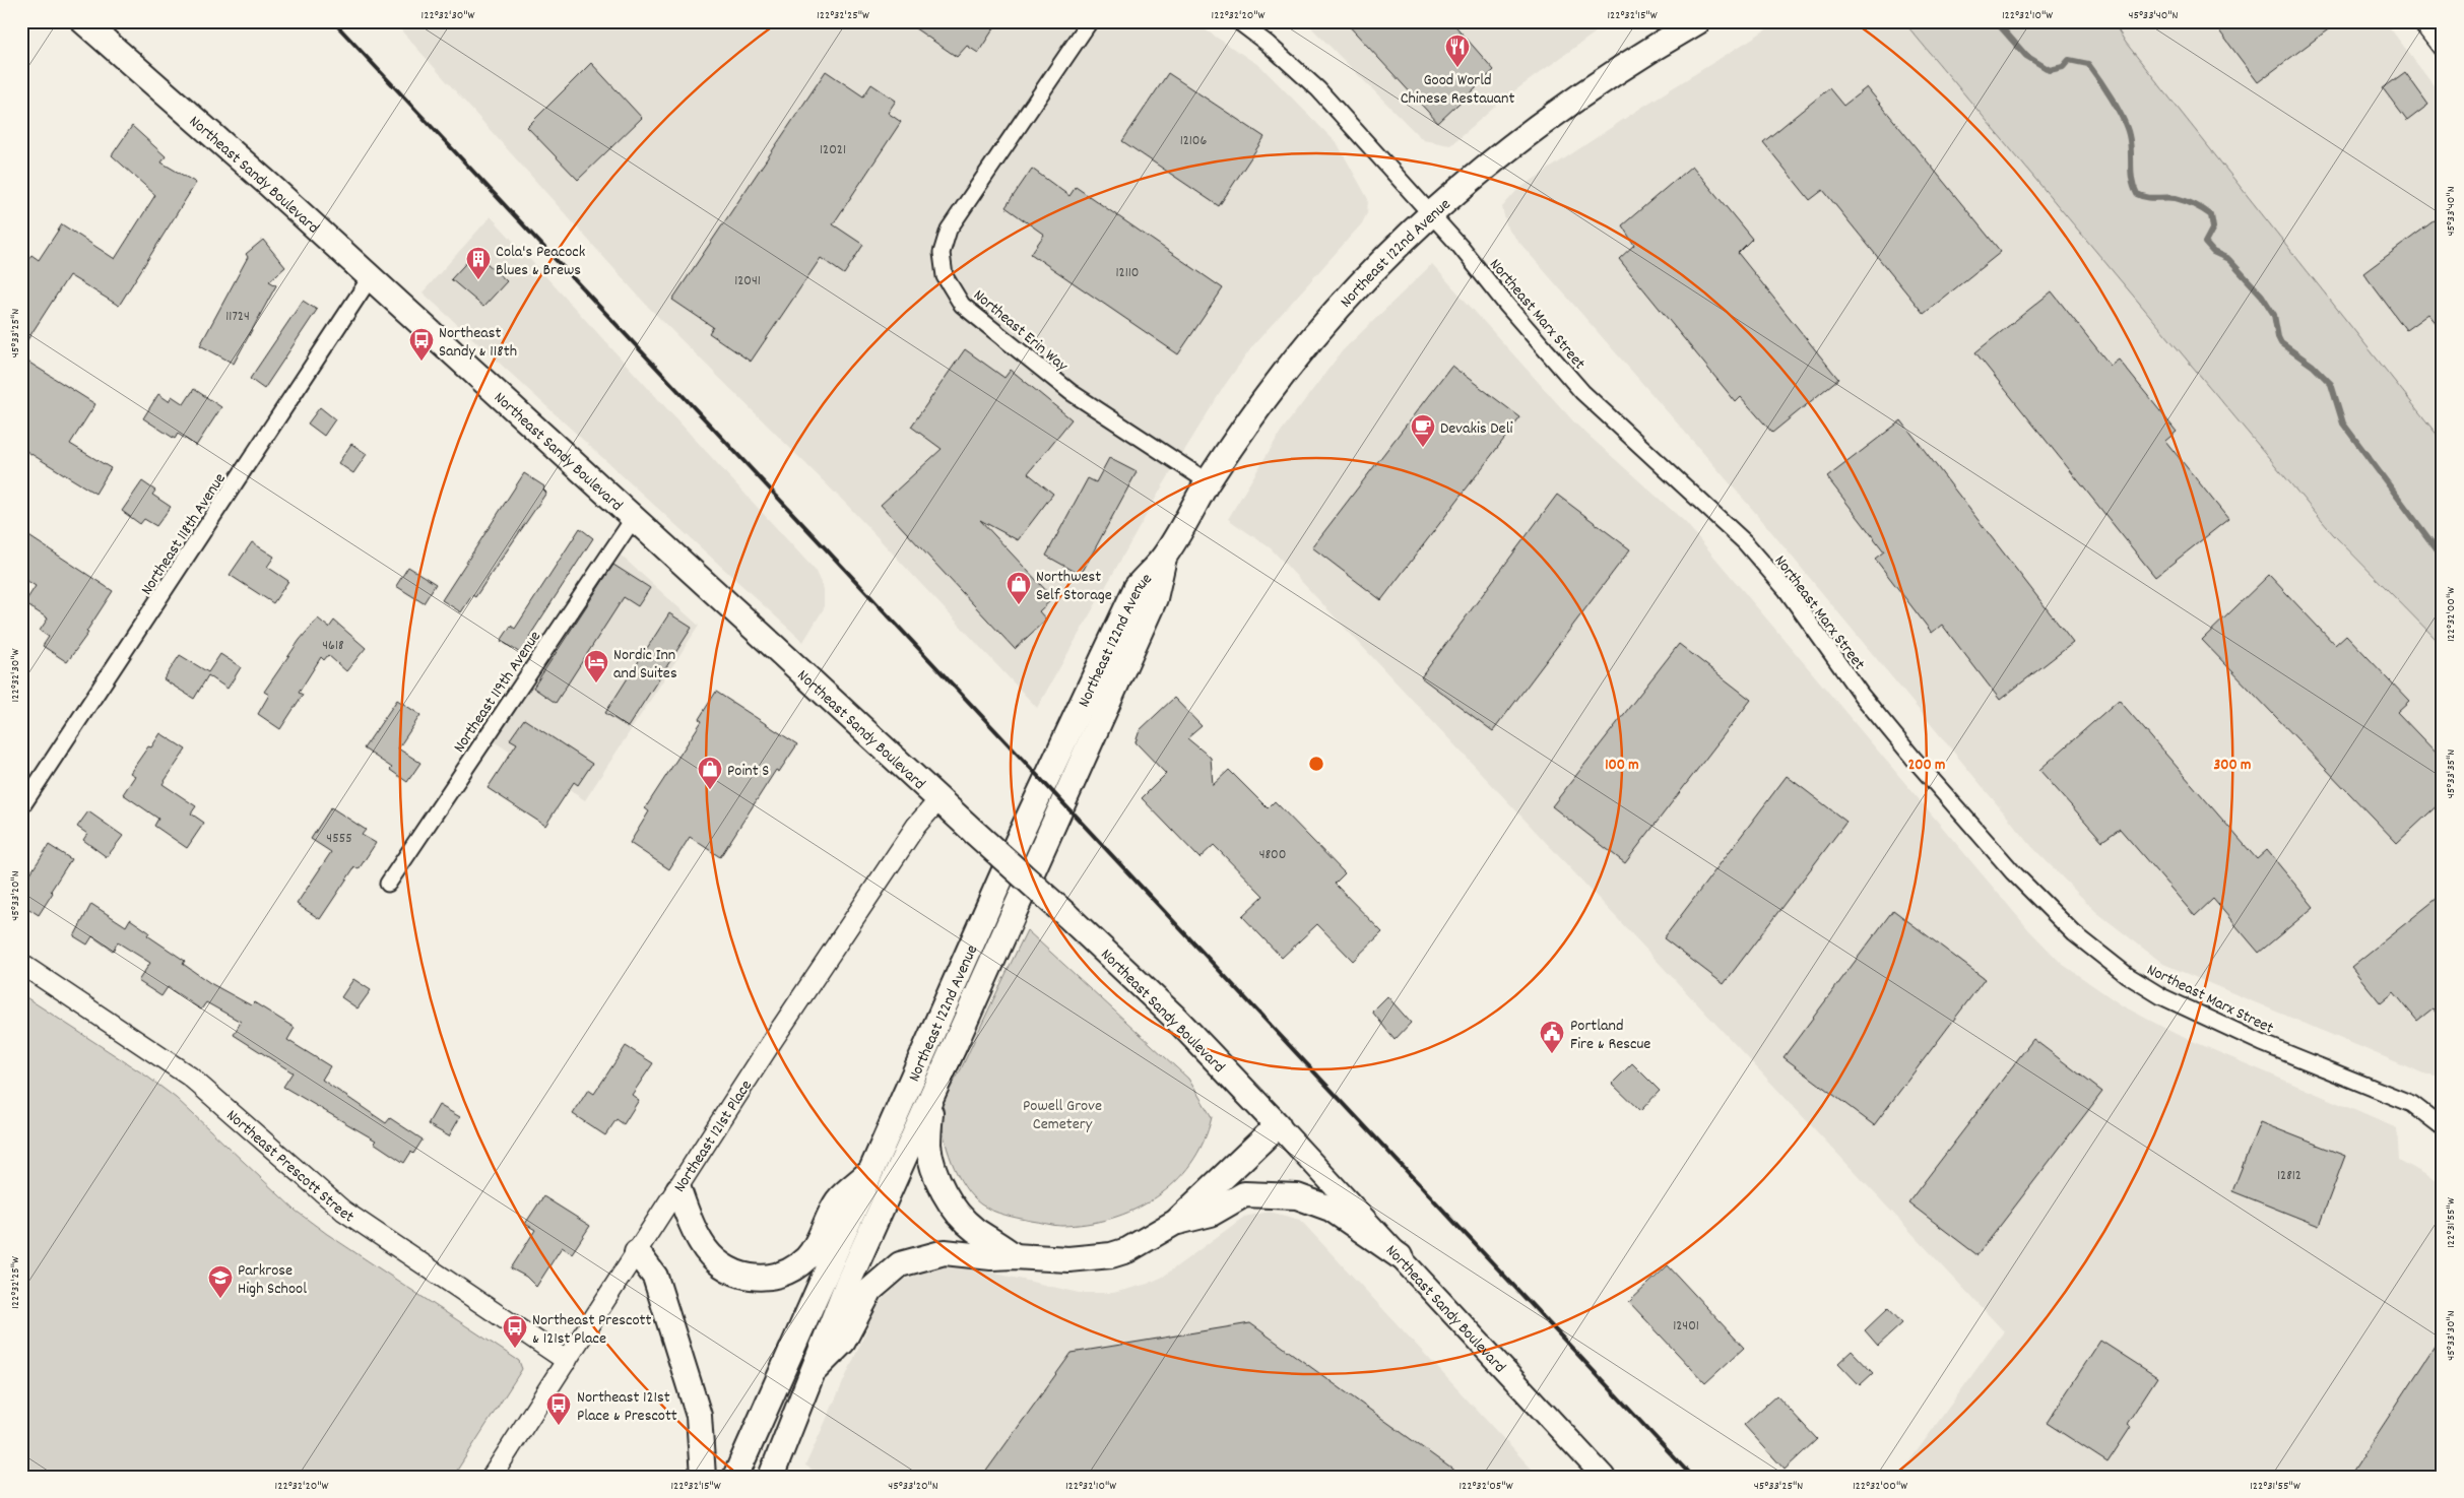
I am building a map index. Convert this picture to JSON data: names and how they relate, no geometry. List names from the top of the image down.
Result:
{
  "streets": {
    "main road": ["Northeast Sandy Boulevard", "Northeast 122nd Avenue"],
    "street": [
      "Northeast Marx Street",
      "Northeast Erin Way",
      "Northeast 118th Avenue",
      "Northeast 119th Avenue",
      "Northeast 121st Place",
      "Northeast Prescott Street"
    ]
  },
  "crossings": [
    ["Northeast Sandy Boulevard", "Northeast 118th Avenue"],
    ["Northeast Sandy Boulevard", "Northeast 119th Avenue"],
    ["Northeast Sandy Boulevard", "Northeast 121st Place"],
    ["Northeast 122nd Avenue", "Northeast Marx Street"],
    ["Northeast 122nd Avenue", "Northeast Erin Way"],
    ["Northeast 121st Place", "Northeast Prescott Street"]
  ],
  "parks": ["Powell Grove Cemetery"],
  "places": {
    "restaurant": ["Good World Chinese Restauant"],
    "building": ["Cola's Peacock Blues & Brews"],
    "bus stop": ["Northeast Sandy & 118th", "Northeast Prescott & 121st Place", "Northeast 121st Place & Prescott"],
    "cafe": ["Devakis Deli"],
    "shop": ["Northwest Self Storage", "Point S"],
    "hotel": ["Nordic Inn and Suites"],
    "public building": ["Portland Fire & Rescue"],
    "school or university": ["Parkrose High School"]
  },
  "house_numbers": [
    "12106",
    "12021",
    "12110",
    "12041",
    "11724",
    "4618",
    "4555",
    "4800",
    "12812",
    "12401"
  ],
  "coordinates": [
    "122°32'30\"W",
    "122°32'25\"W",
    "122°32'20\"W",
    "122°32'15\"W",
    "122°32'10\"W",
    "45°33'40\"N",
    "45°33'25\"N",
    "122°32'00\"W",
    "45°33'35\"N",
    "45°33'20\"N",
    "122°31'55\"W",
    "45°33'30\"N",
    "122°32'05\"W"
  ],
  "rings": ["100 m", "200 m", "300 m"]
}
